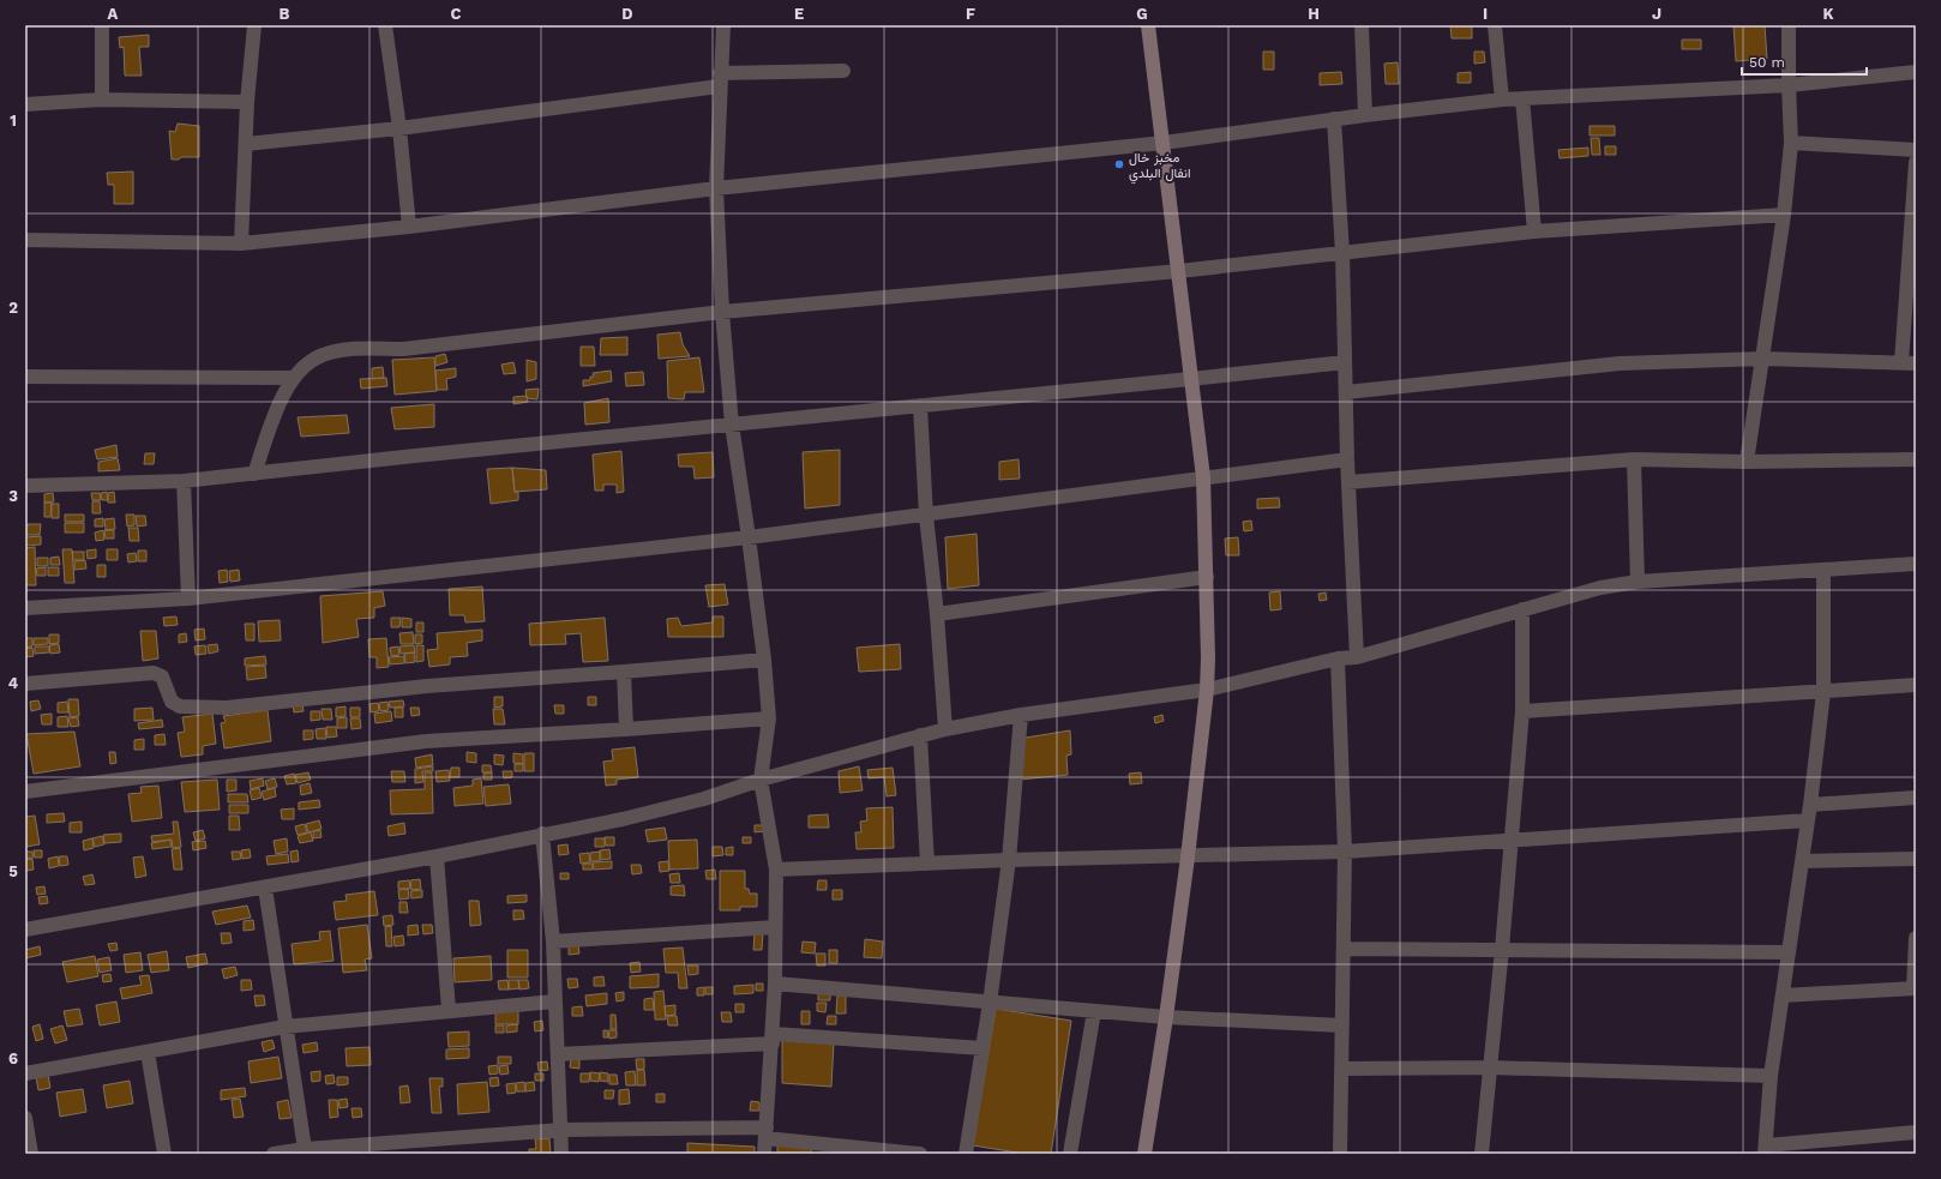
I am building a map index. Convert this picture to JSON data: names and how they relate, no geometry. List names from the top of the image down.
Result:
{
  "places": ["مخبز خال انفال البلدي"],
  "scale_bar": "50 m",
  "grid": {
    "columns": [
      "A",
      "B",
      "C",
      "D",
      "E",
      "F",
      "G",
      "H",
      "I",
      "J",
      "K"
    ],
    "rows": [
      "1",
      "2",
      "3",
      "4",
      "5",
      "6"
    ]
  }
}
